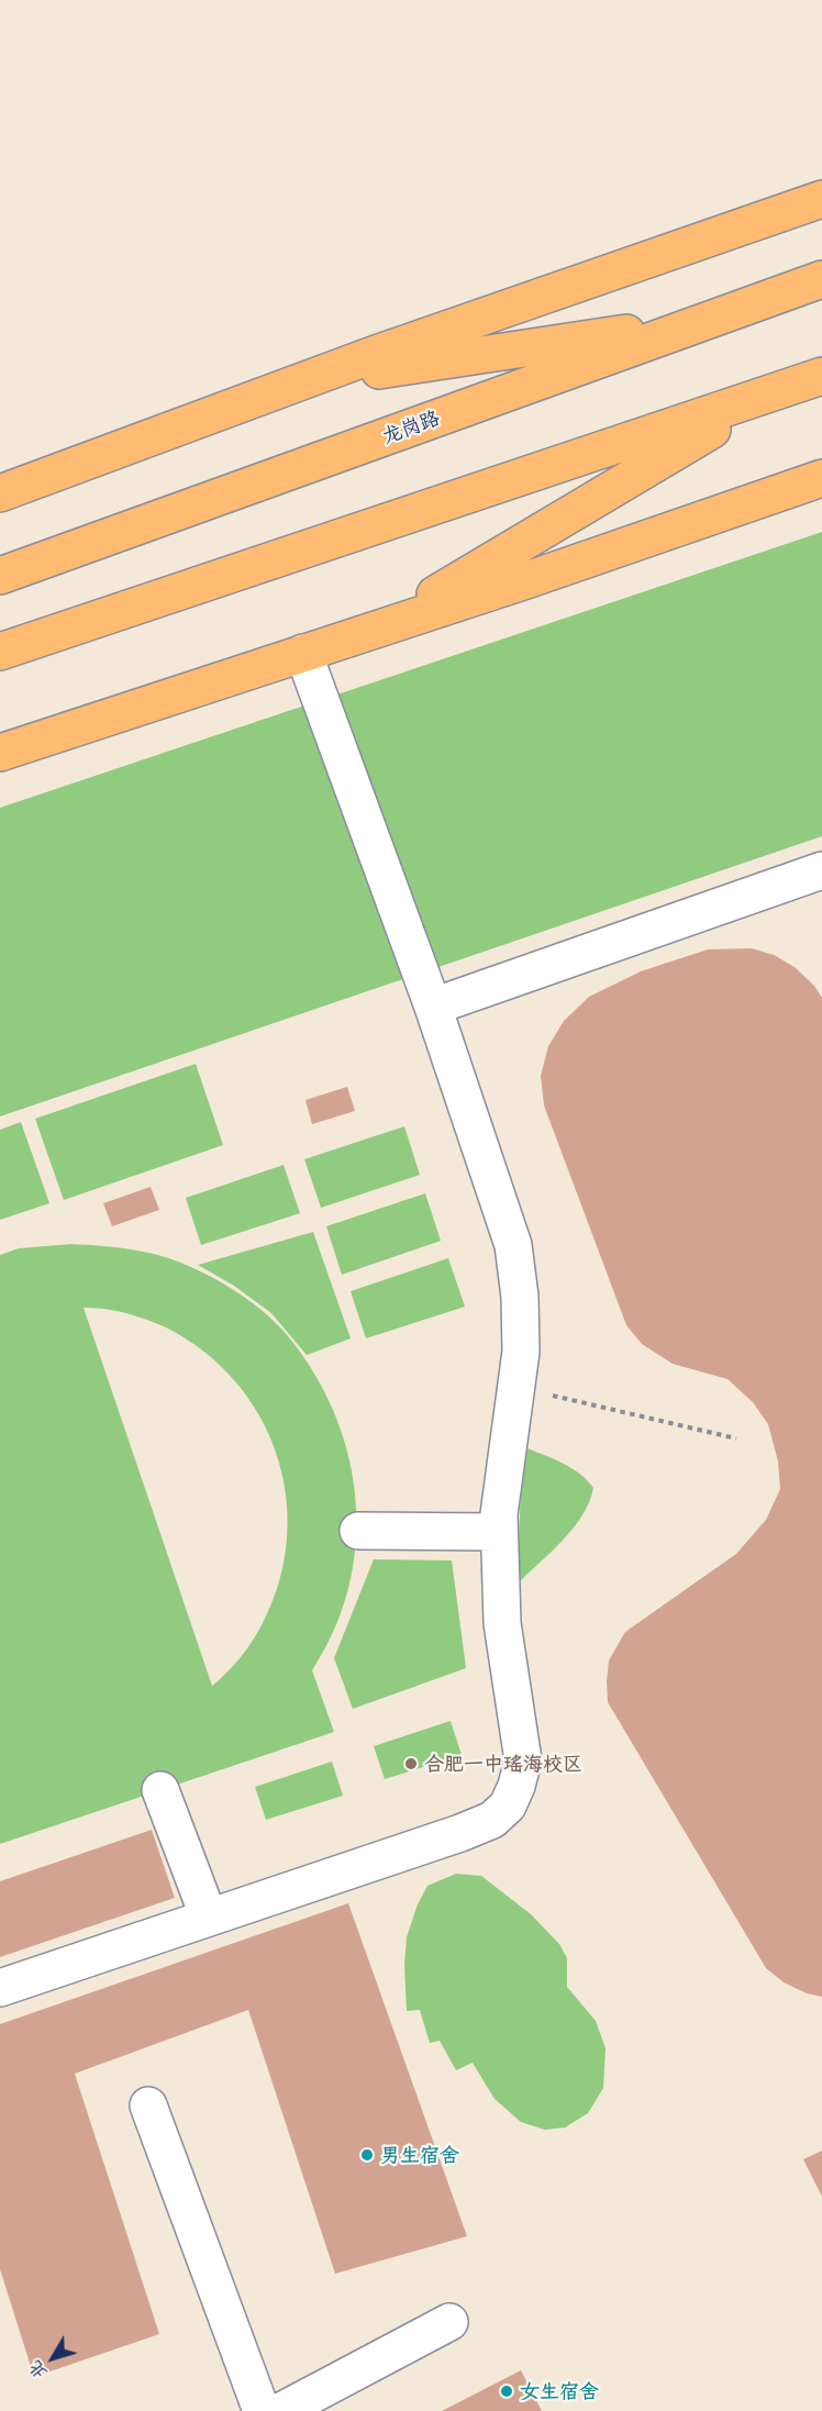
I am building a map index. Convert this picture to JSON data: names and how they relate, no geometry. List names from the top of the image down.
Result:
{
  "streets": {
    "main road": ["龙岗路"]
  },
  "places": ["合肥一中瑶海校区", "男生宿舍", "女生宿舍"],
  "north": "bottom left"
}
